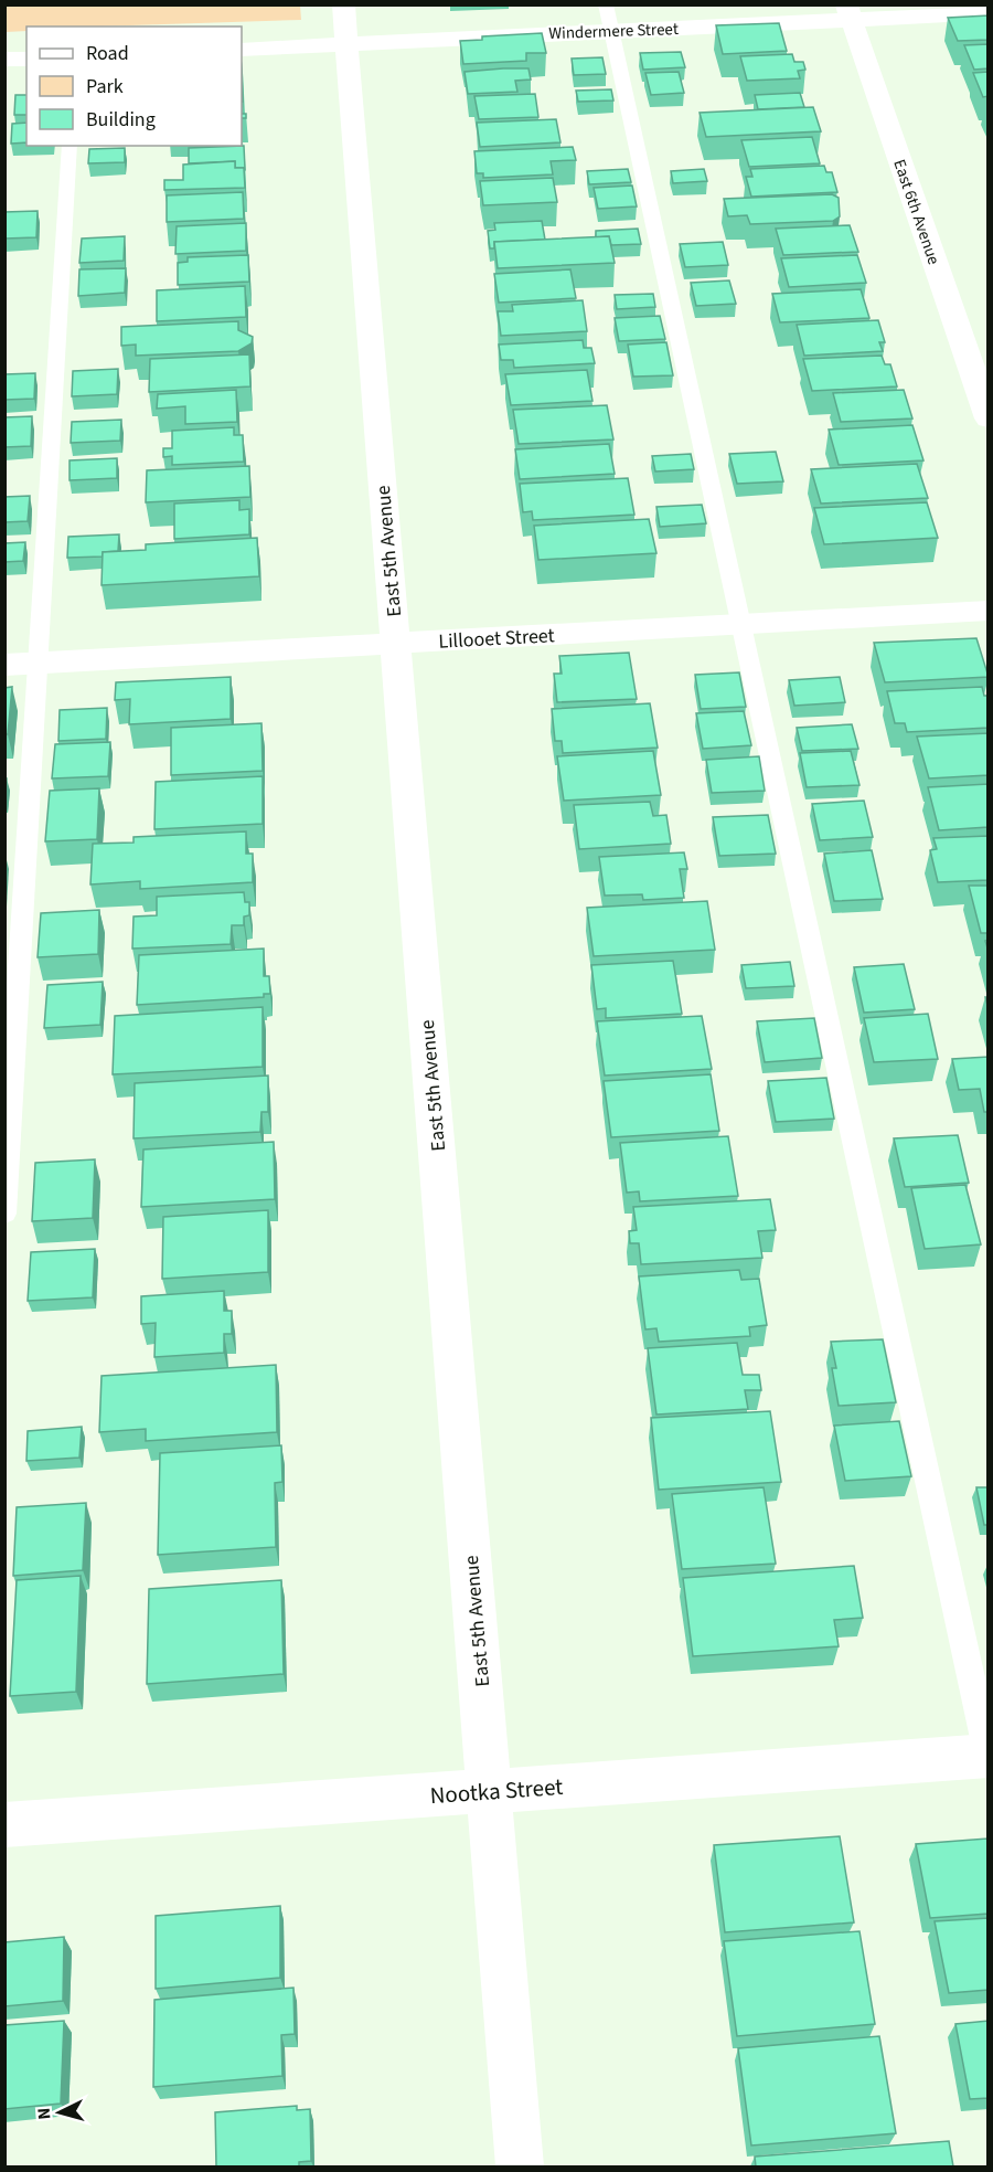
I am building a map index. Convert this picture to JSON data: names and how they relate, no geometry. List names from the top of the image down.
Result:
{
  "streets": {
    "street": [
      "Windermere Street",
      "East 6th Avenue",
      "East 5th Avenue",
      "Lillooet Street",
      "Nootka Street"
    ]
  },
  "crossings": [
    ["Windermere Street", "East 6th Avenue"],
    ["Windermere Street", "East 5th Avenue"],
    ["East 5th Avenue", "Lillooet Street"],
    ["East 5th Avenue", "Nootka Street"]
  ],
  "legend": ["Road", "Park", "Building"],
  "north": "left"
}
